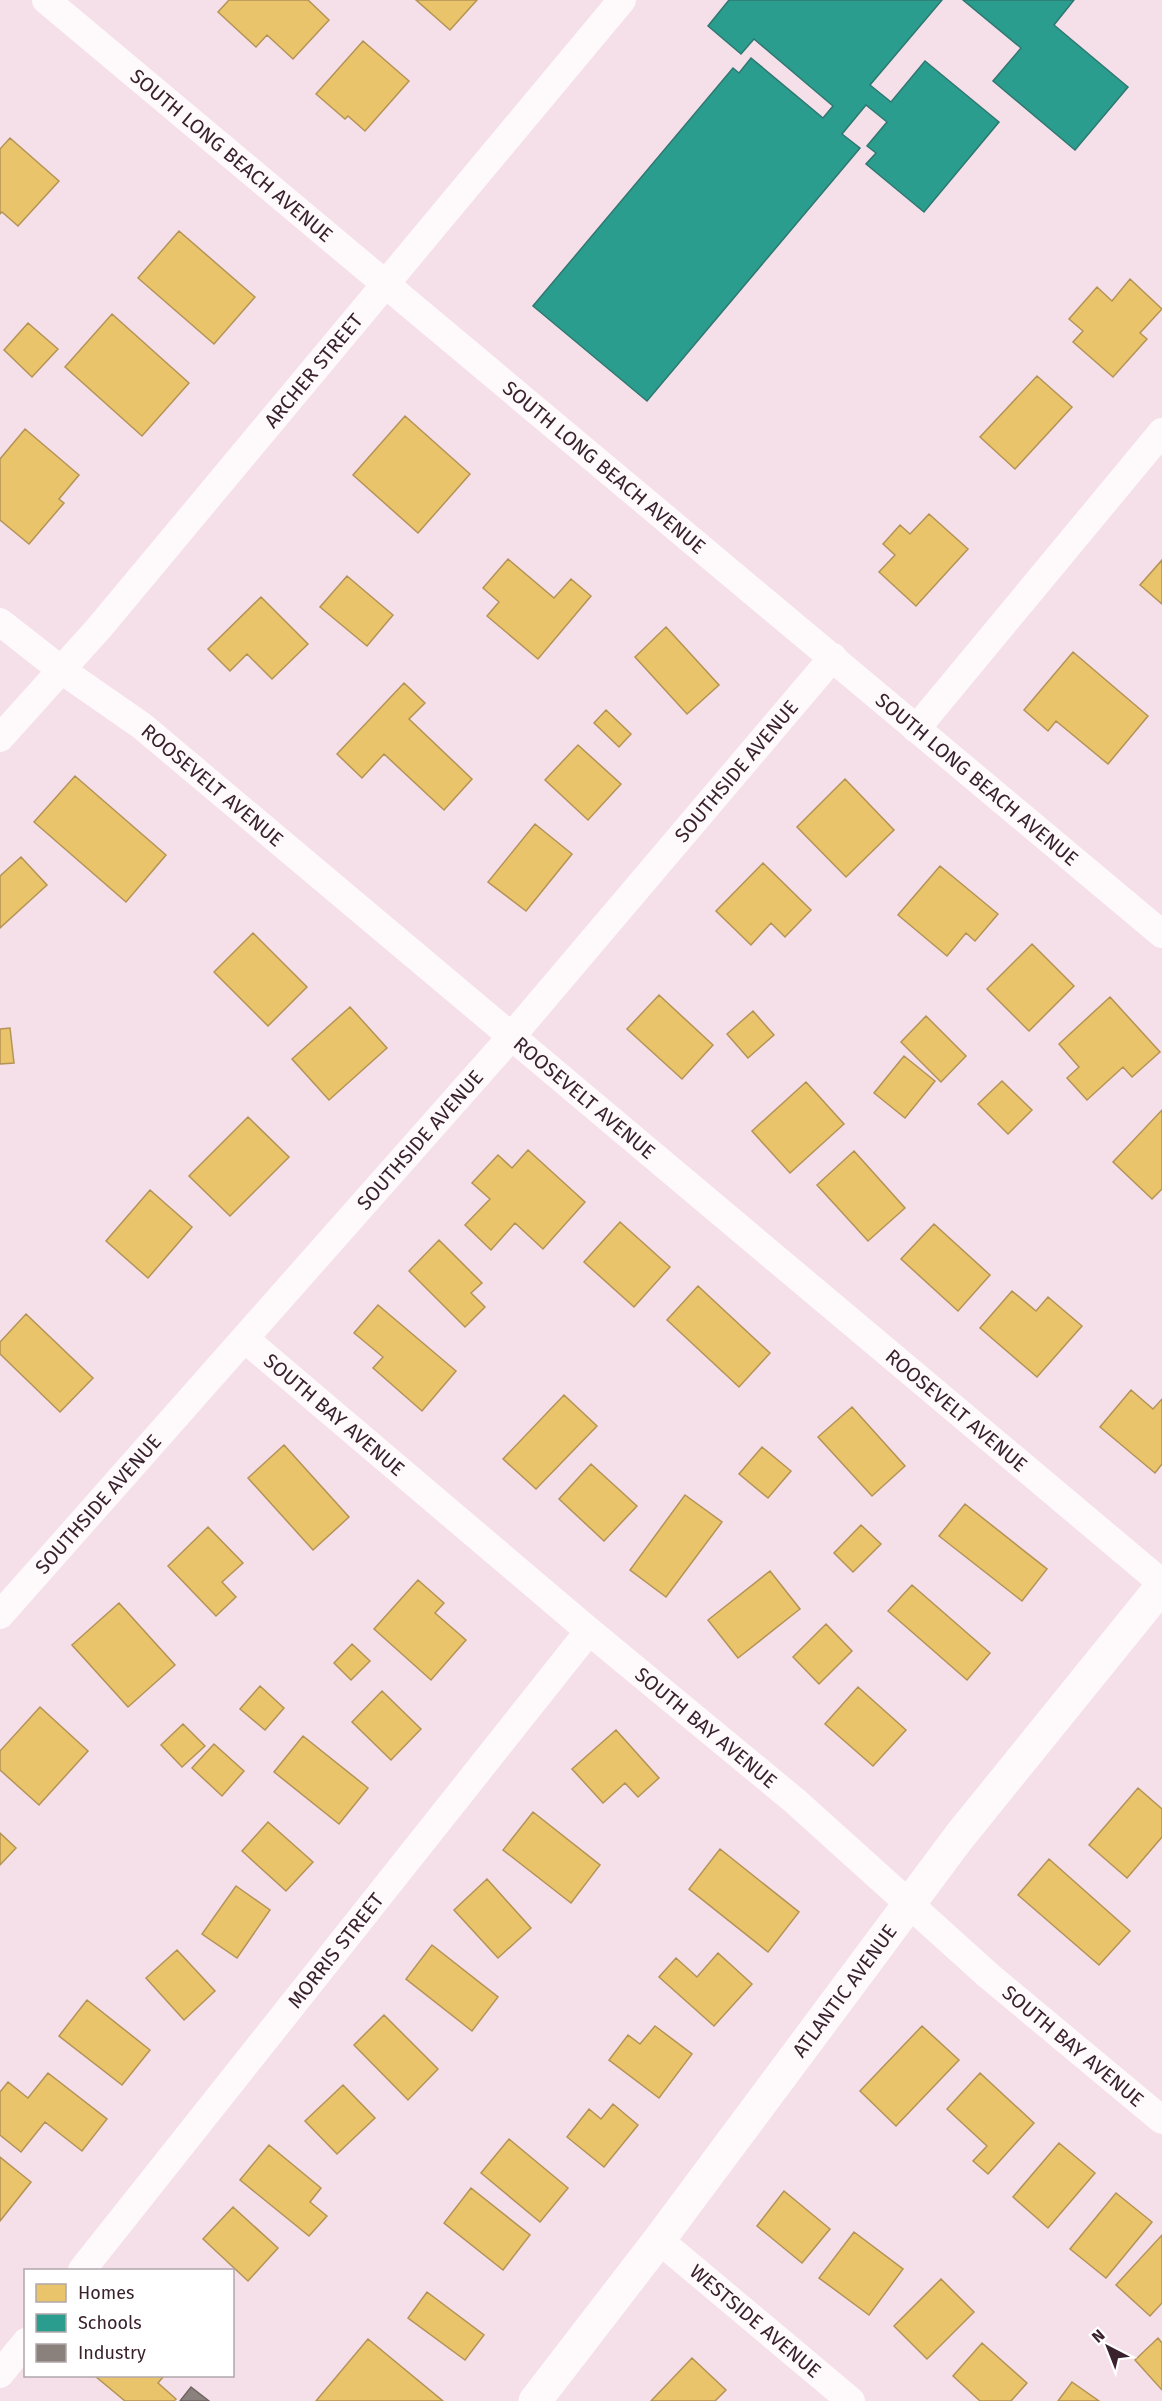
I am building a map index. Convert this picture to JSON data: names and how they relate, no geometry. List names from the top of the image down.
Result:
{
  "streets": {
    "main road": ["ATLANTIC AVENUE"],
    "street": [
      "SOUTH LONG BEACH AVENUE",
      "ARCHER STREET",
      "SOUTHSIDE AVENUE",
      "ROOSEVELT AVENUE",
      "SOUTH BAY AVENUE",
      "MORRIS STREET",
      "WESTSIDE AVENUE"
    ]
  },
  "crossings": [
    ["SOUTH LONG BEACH AVENUE", "ARCHER STREET"],
    ["SOUTH LONG BEACH AVENUE", "SOUTHSIDE AVENUE"],
    ["ARCHER STREET", "ROOSEVELT AVENUE"],
    ["SOUTHSIDE AVENUE", "ROOSEVELT AVENUE"],
    ["SOUTHSIDE AVENUE", "SOUTH BAY AVENUE"],
    ["ROOSEVELT AVENUE", "ATLANTIC AVENUE"],
    ["SOUTH BAY AVENUE", "MORRIS STREET"],
    ["SOUTH BAY AVENUE", "ATLANTIC AVENUE"],
    ["ATLANTIC AVENUE", "WESTSIDE AVENUE"]
  ],
  "legend": ["Homes", "Schools", "Industry"],
  "north": "top left"
}
